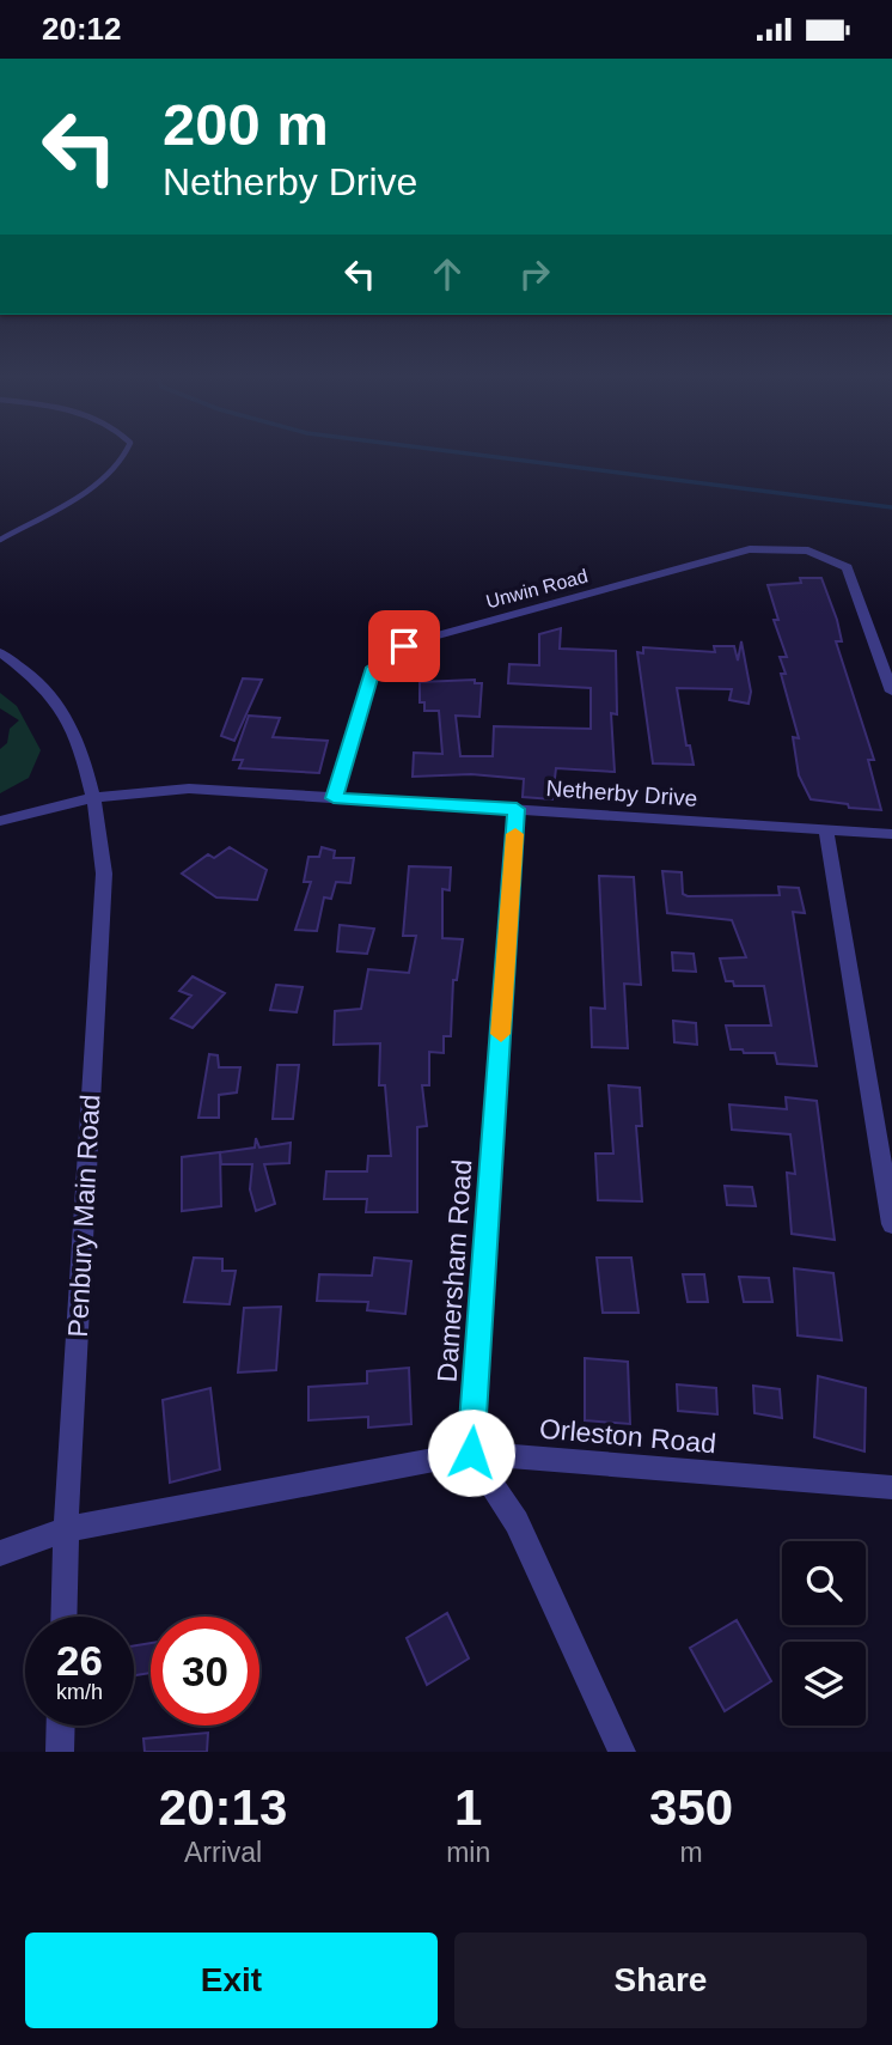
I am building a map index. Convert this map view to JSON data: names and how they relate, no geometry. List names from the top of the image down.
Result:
{
  "streets": {
    "street": [
      "Unwin Road",
      "Netherby Drive",
      "Penbury Main Road",
      "Damersham Road",
      "Orleston Road"
    ]
  },
  "crossings": [
    ["Unwin Road", "Netherby Drive"],
    ["Netherby Drive", "Penbury Main Road"],
    ["Netherby Drive", "Damersham Road"],
    ["Penbury Main Road", "Orleston Road"],
    ["Damersham Road", "Orleston Road"]
  ],
  "page": {
    "status": "20:12",
    "turn": ["200 m", "Netherby Drive"],
    "speed": "26 km/h",
    "limit": "30",
    "eta": [
      "20:13",
      "Arrival",
      "1",
      "min",
      "350",
      "m"
    ],
    "buttons": ["Exit", "Share"]
  }
}
